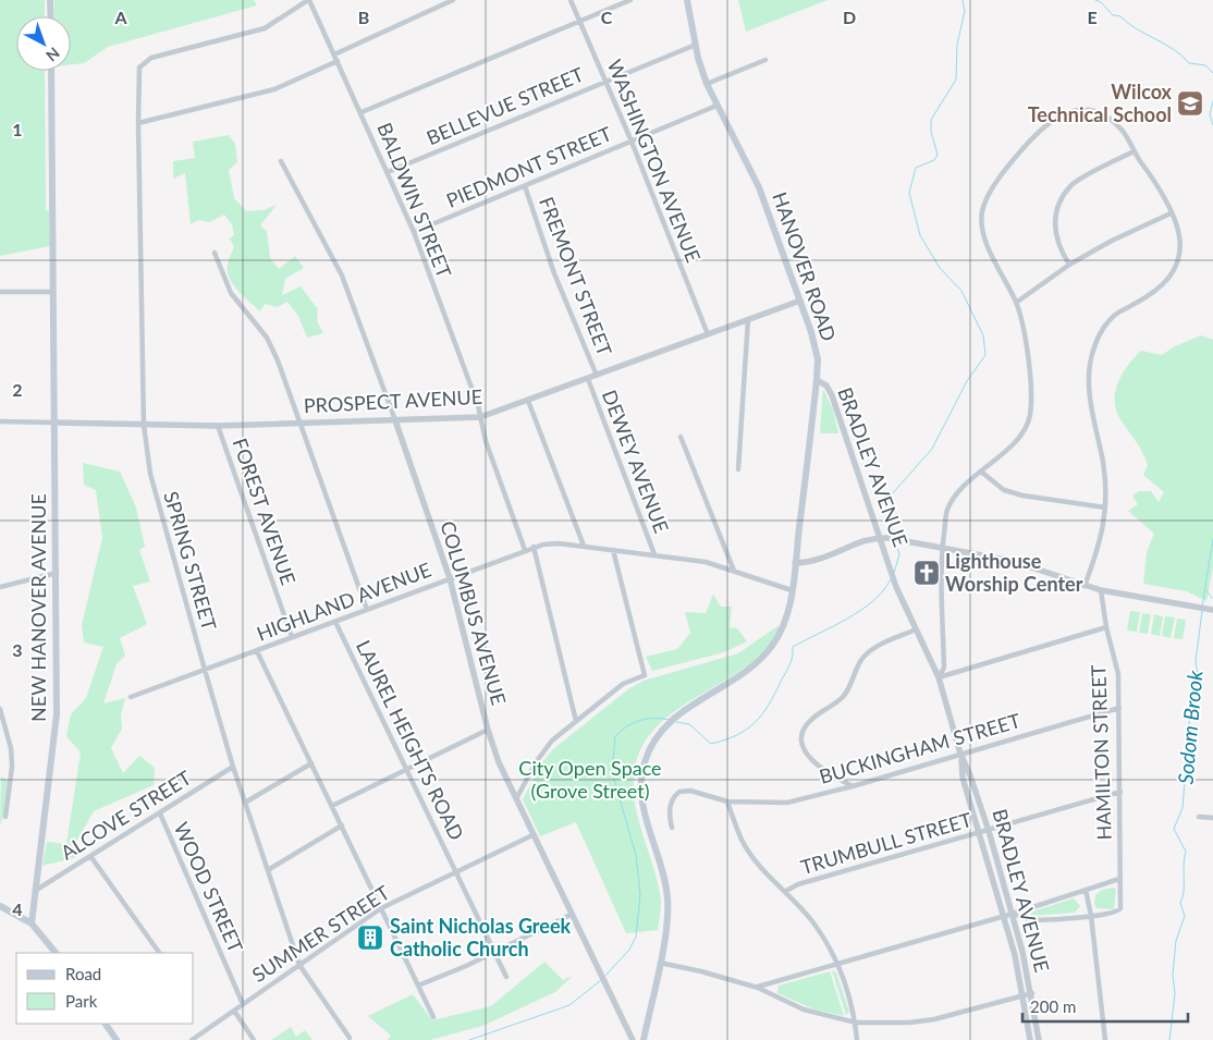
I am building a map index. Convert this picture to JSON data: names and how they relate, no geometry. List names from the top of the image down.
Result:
{
  "streets": {
    "main road": ["HANOVER ROAD", "NEW HANOVER AVENUE"],
    "street": [
      "BELLEVUE STREET",
      "WASHINGTON AVENUE",
      "PIEDMONT STREET",
      "BALDWIN STREET",
      "FREMONT STREET",
      "PROSPECT AVENUE",
      "DEWEY AVENUE",
      "BRADLEY AVENUE",
      "FOREST AVENUE",
      "SPRING STREET",
      "HIGHLAND AVENUE",
      "COLUMBUS AVENUE",
      "LAUREL HEIGHTS ROAD",
      "BUCKINGHAM STREET",
      "HAMILTON STREET",
      "ALCOVE STREET",
      "TRUMBULL STREET",
      "WOOD STREET",
      "SUMMER STREET"
    ]
  },
  "crossings": [
    ["BELLEVUE STREET", "WASHINGTON AVENUE"],
    ["BELLEVUE STREET", "BALDWIN STREET"],
    ["BELLEVUE STREET", "HANOVER ROAD"],
    ["WASHINGTON AVENUE", "PIEDMONT STREET"],
    ["WASHINGTON AVENUE", "PROSPECT AVENUE"],
    ["PIEDMONT STREET", "BALDWIN STREET"],
    ["PIEDMONT STREET", "HANOVER ROAD"],
    ["PIEDMONT STREET", "FREMONT STREET"],
    ["BALDWIN STREET", "PROSPECT AVENUE"],
    ["BALDWIN STREET", "SPRING STREET"],
    ["BALDWIN STREET", "HIGHLAND AVENUE"],
    ["HANOVER ROAD", "PROSPECT AVENUE"],
    ["HANOVER ROAD", "BRADLEY AVENUE"],
    ["HANOVER ROAD", "HIGHLAND AVENUE"],
    ["FREMONT STREET", "PROSPECT AVENUE"],
    ["PROSPECT AVENUE", "DEWEY AVENUE"],
    ["PROSPECT AVENUE", "FOREST AVENUE"],
    ["PROSPECT AVENUE", "SPRING STREET"],
    ["PROSPECT AVENUE", "NEW HANOVER AVENUE"],
    ["PROSPECT AVENUE", "COLUMBUS AVENUE"],
    ["DEWEY AVENUE", "HIGHLAND AVENUE"],
    ["BRADLEY AVENUE", "BUCKINGHAM STREET"],
    ["BRADLEY AVENUE", "TRUMBULL STREET"],
    ["FOREST AVENUE", "HIGHLAND AVENUE"],
    ["SPRING STREET", "HIGHLAND AVENUE"],
    ["SPRING STREET", "ALCOVE STREET"],
    ["SPRING STREET", "SUMMER STREET"],
    ["HIGHLAND AVENUE", "COLUMBUS AVENUE"],
    ["HIGHLAND AVENUE", "LAUREL HEIGHTS ROAD"],
    ["NEW HANOVER AVENUE", "ALCOVE STREET"],
    ["COLUMBUS AVENUE", "SUMMER STREET"],
    ["LAUREL HEIGHTS ROAD", "SUMMER STREET"],
    ["BUCKINGHAM STREET", "HAMILTON STREET"],
    ["HAMILTON STREET", "TRUMBULL STREET"],
    ["ALCOVE STREET", "WOOD STREET"],
    ["WOOD STREET", "SUMMER STREET"]
  ],
  "water": ["Sodom Brook"],
  "parks": ["City Open Space (Grove Street)"],
  "places": {
    "school or university": ["Wilcox Technical School"],
    "church": ["Lighthouse Worship Center"],
    "building": ["Saint Nicholas Greek Catholic Church"]
  },
  "legend": ["Road", "Park"],
  "scale_bar": "200 m",
  "north": "bottom right",
  "grid": {
    "columns": [
      "A",
      "B",
      "C",
      "D",
      "E"
    ],
    "rows": [
      "1",
      "2",
      "3",
      "4"
    ]
  }
}
